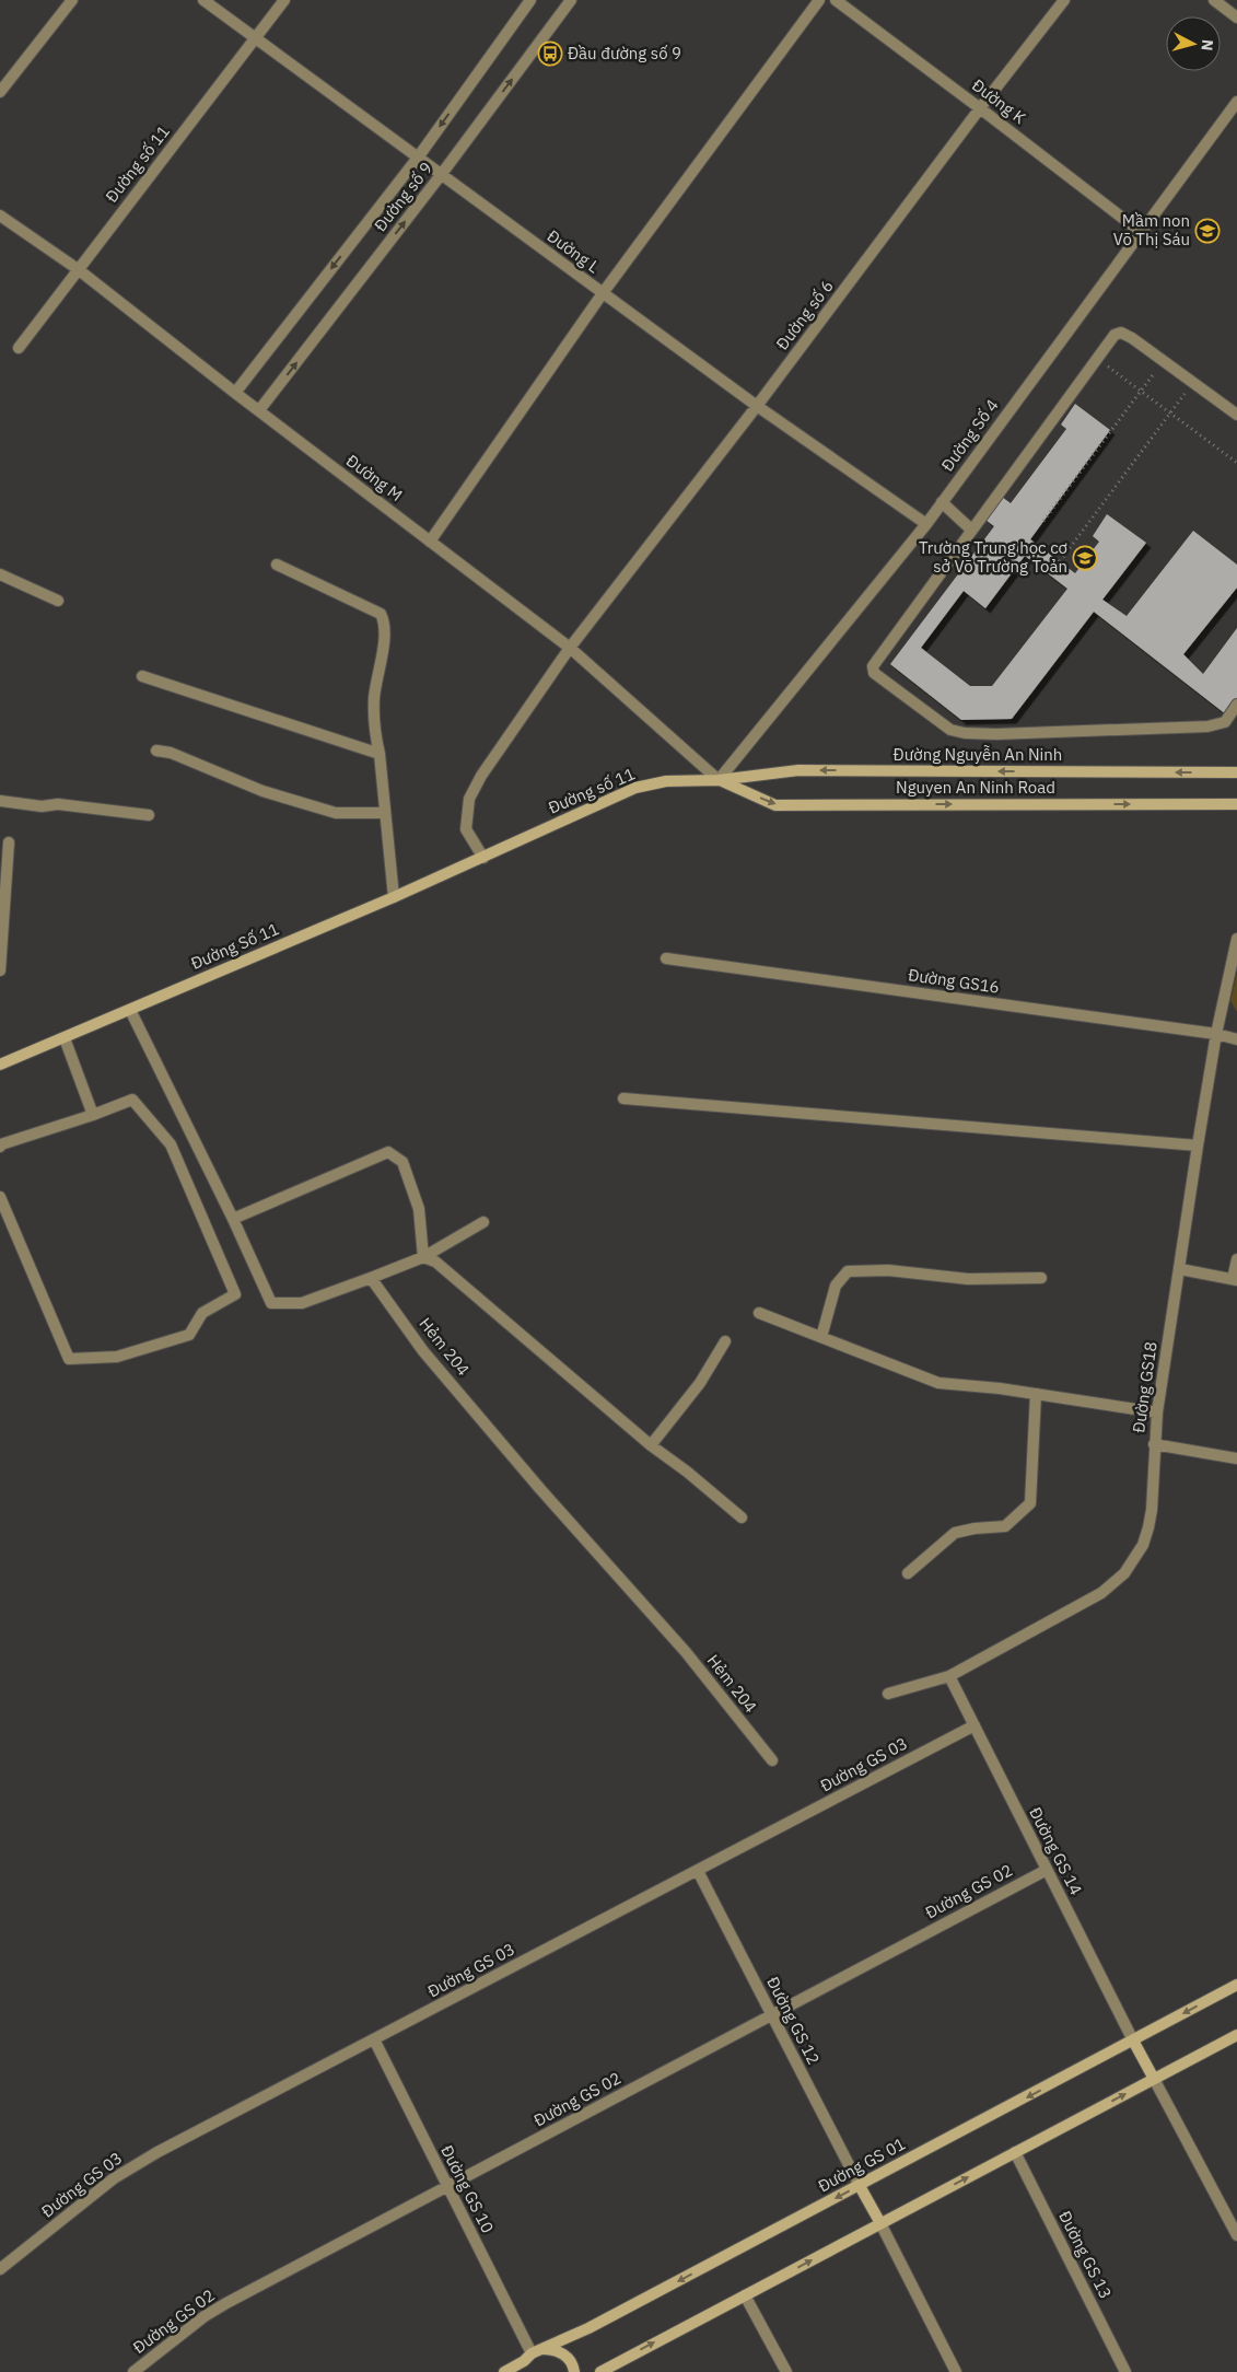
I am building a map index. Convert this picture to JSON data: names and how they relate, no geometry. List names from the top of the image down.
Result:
{
  "streets": {
    "main road": [
      "Đường số 11",
      "Đường Nguyễn An Ninh",
      "Nguyen An Ninh Road",
      "Đường Số 11",
      "Đường GS 01"
    ],
    "street": [
      "Đường K",
      "Đường số 9",
      "Đường L",
      "Đường số 6",
      "Đường Số 4",
      "Đường M",
      "Đường GS16",
      "Hẻm 204",
      "Đường GS18",
      "Đường GS 03",
      "Đường GS 14",
      "Đường GS 02",
      "Đường GS 12",
      "Đường GS 10",
      "Đường GS 13"
    ]
  },
  "crossings": [
    ["Đường K", "Đường số 6"],
    ["Đường K", "Đường Số 4"],
    ["Đường số 11", "Đường L"],
    ["Đường số 11", "Đường số 6"],
    ["Đường số 11", "Đường Số 4"],
    ["Đường số 11", "Đường M"],
    ["Đường số 11", "Đường Nguyễn An Ninh"],
    ["Đường số 11", "Nguyen An Ninh Road"],
    ["Đường số 11", "Đường Số 11"],
    ["Đường số 9", "Đường L"],
    ["Đường số 9", "Đường M"],
    ["Đường L", "Đường số 6"],
    ["Đường L", "Đường Số 4"],
    ["Đường số 6", "Đường M"],
    ["Đường số 6", "Đường Số 11"],
    ["Đường Số 4", "Đường M"],
    ["Đường Số 4", "Đường Nguyễn An Ninh"],
    ["Đường Số 4", "Nguyen An Ninh Road"],
    ["Đường M", "Đường Nguyễn An Ninh"],
    ["Đường M", "Nguyen An Ninh Road"],
    ["Đường Nguyễn An Ninh", "Nguyen An Ninh Road"],
    ["Đường GS16", "Đường GS18"],
    ["Đường GS18", "Đường GS 14"],
    ["Đường GS 03", "Đường GS 14"],
    ["Đường GS 03", "Đường GS 12"],
    ["Đường GS 03", "Đường GS 10"],
    ["Đường GS 14", "Đường GS 02"],
    ["Đường GS 14", "Đường GS 01"],
    ["Đường GS 02", "Đường GS 12"],
    ["Đường GS 02", "Đường GS 10"],
    ["Đường GS 12", "Đường GS 01"],
    ["Đường GS 01", "Đường GS 10"]
  ],
  "one_way": ["Đường Nguyễn An Ninh", "Nguyen An Ninh Road"],
  "places": {
    "bus stop": ["Đầu đường số 9"],
    "school or university": ["Mầm non Võ Thị Sáu", "Trường Trung học cơ sở Võ Trường Toản"]
  },
  "north": "right"
}
